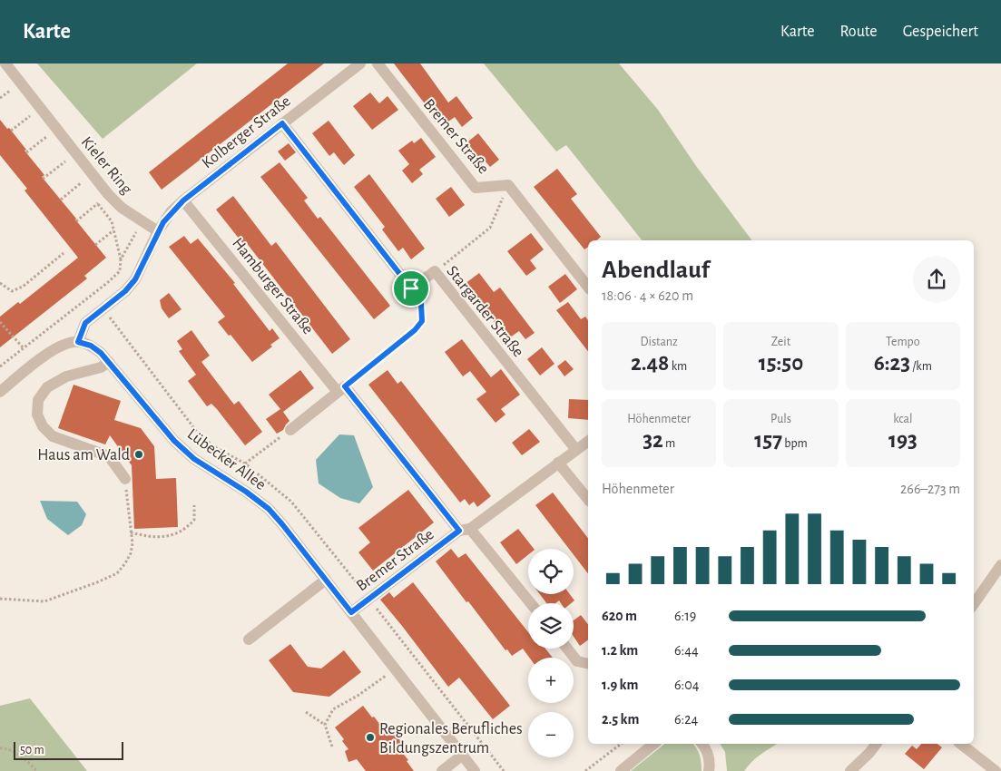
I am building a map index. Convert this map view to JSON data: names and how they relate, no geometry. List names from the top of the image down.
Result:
{
  "streets": {
    "street": [
      "Kolberger Straße",
      "Bremer Straße",
      "Kieler Ring",
      "Hamburger Straße",
      "Stargarder Straße",
      "Lübecker Allee"
    ]
  },
  "crossings": [
    ["Kolberger Straße", "Kieler Ring"],
    ["Kolberger Straße", "Hamburger Straße"],
    ["Bremer Straße", "Hamburger Straße"],
    ["Bremer Straße", "Stargarder Straße"],
    ["Bremer Straße", "Lübecker Allee"]
  ],
  "places": ["Haus am Wald", "Regionales Berufliches Bildungszentrum"],
  "scale_bar": "50 m",
  "page": {
    "header": "Karte",
    "nav": ["Karte", "Route", "Gespeichert"],
    "heading": ["Abendlauf", "18:06 · 4 × 620 m"],
    "stats": [
      ["Distanz", "2.48 km"],
      ["Zeit", "15:50"],
      ["Tempo", "6:23 /km"],
      ["Höhenmeter", "32 m"],
      ["Puls", "157 bpm"],
      ["kcal", "193"]
    ],
    "chart": ["Höhenmeter", "266–273 m"],
    "map_buttons": ["+", "−"],
    "list": [
      {
        "name": "620 m",
        "note": "6:19"
      },
      {
        "name": "1.2 km",
        "note": "6:44"
      },
      {
        "name": "1.9 km",
        "note": "6:04"
      },
      {
        "name": "2.5 km",
        "note": "6:24"
      }
    ],
    "scale": "50 m"
  }
}
